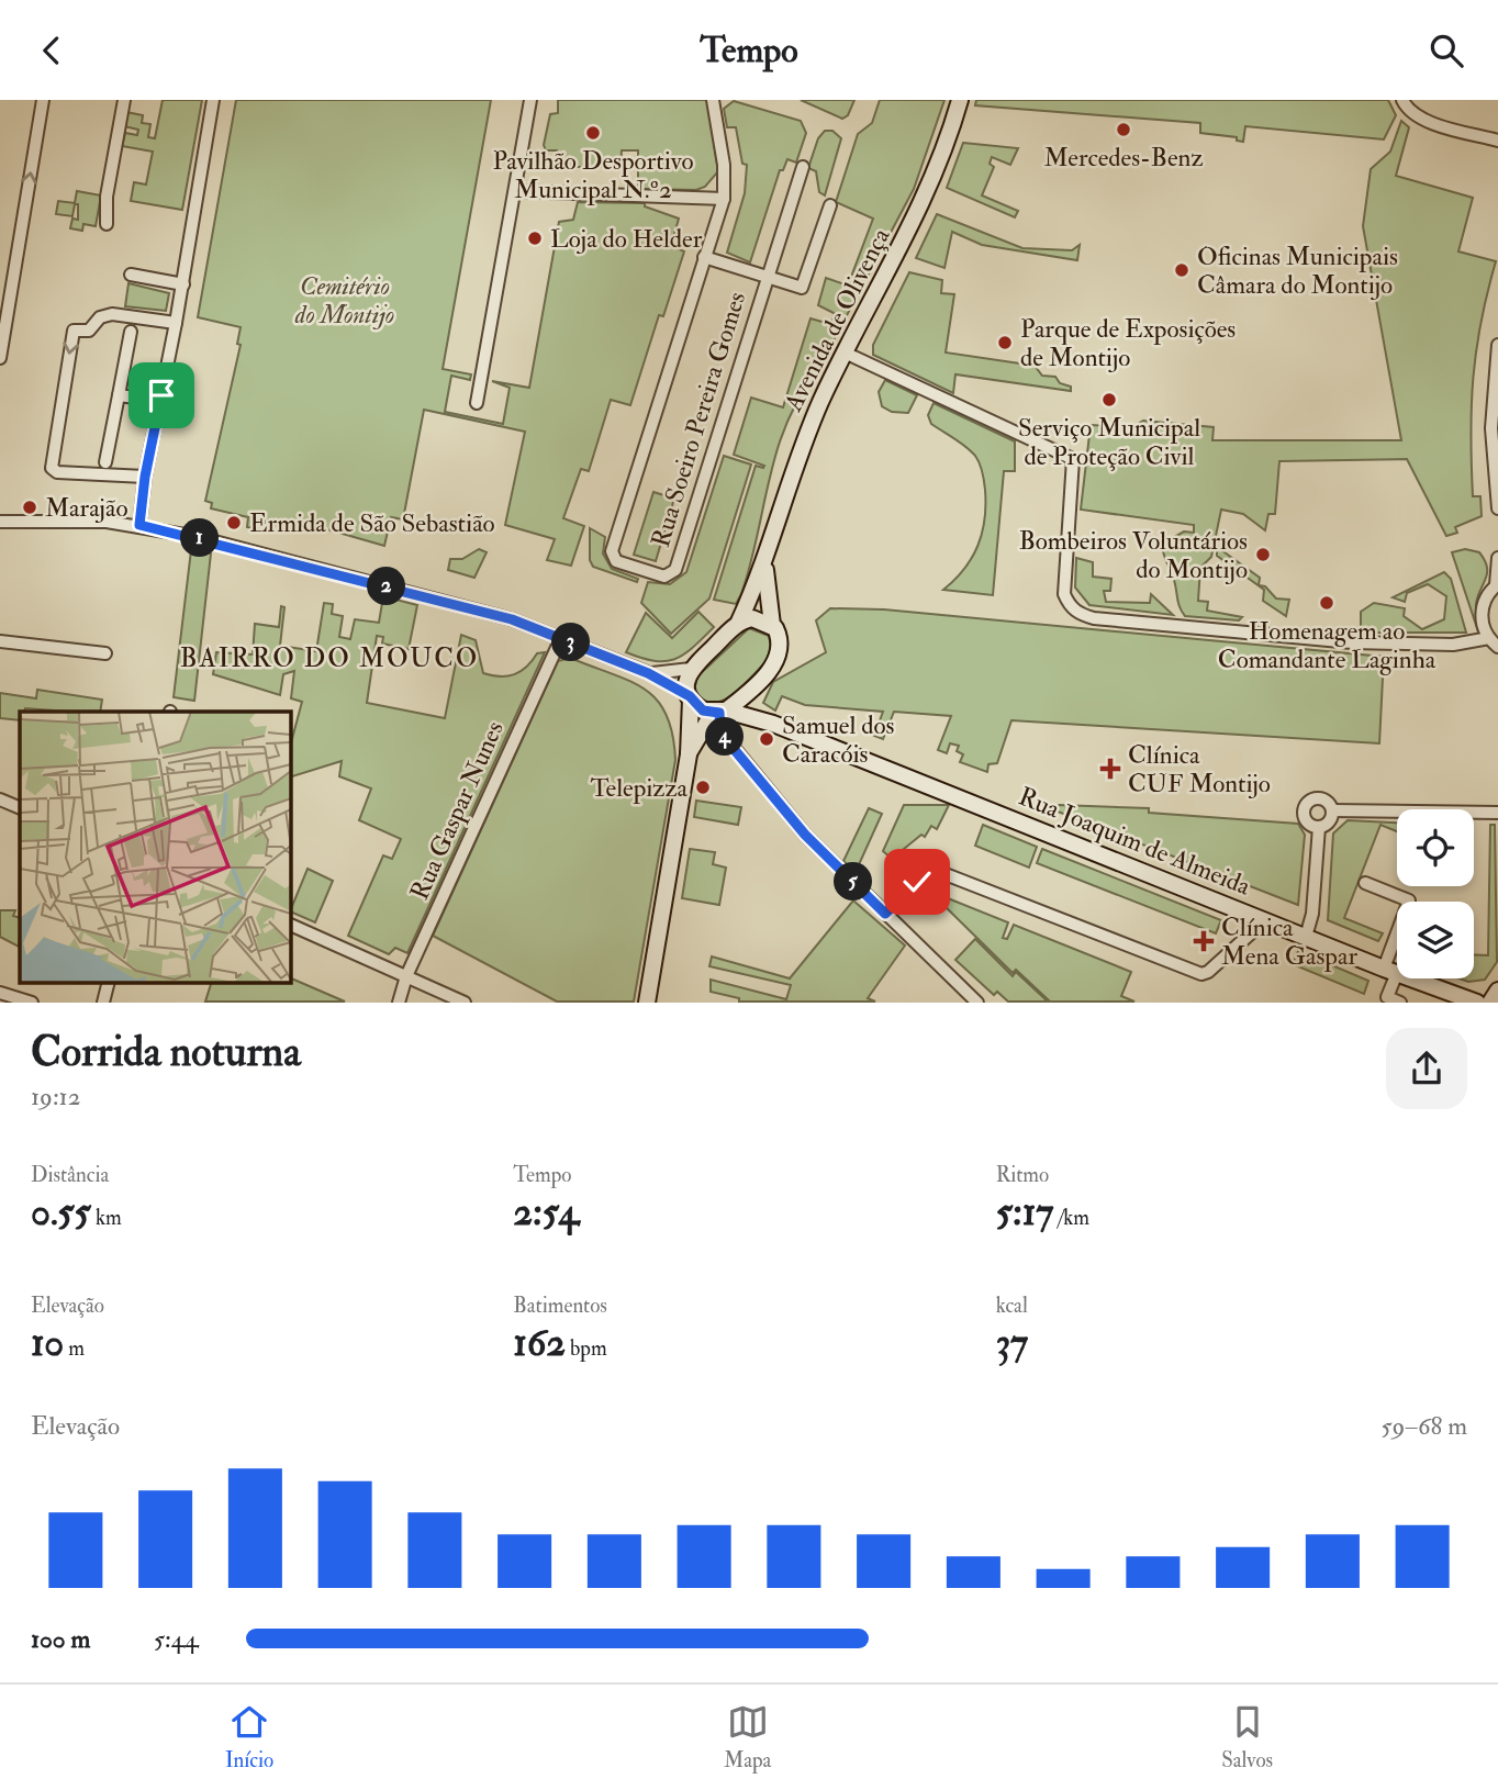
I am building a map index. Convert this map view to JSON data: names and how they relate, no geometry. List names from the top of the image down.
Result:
{
  "streets": {
    "main road": ["Avenida de Olivença", "Rua Joaquim de Almeida"],
    "street": ["Rua Soeiro Pereira Gomes", "Rua Gaspar Nunes"]
  },
  "districts": ["BAIRRO DO MOUCO"],
  "parks": ["Cemitério do Montijo"],
  "places": {
    "other": [
      "Mercedes-Benz",
      "Pavilhão Desportivo Municipal N.º2",
      "Loja do Helder",
      "Oficinas Municipais Câmara do Montijo",
      "Parque de Exposições de Montijo",
      "Serviço Municipal de Proteção Civil",
      "Marajão",
      "Ermida de São Sebastião",
      "Bombeiros Voluntários do Montijo",
      "Homenagem ao Comandante Laginha",
      "Samuel dos Caracóis",
      "Telepizza"
    ],
    "health": ["Clínica CUF Montijo", "Clínica Mena Gaspar"]
  },
  "page": {
    "header": "Tempo",
    "pins": [
      "1",
      "2",
      "3",
      "4",
      "5"
    ],
    "heading": ["Corrida noturna", "19:12"],
    "stats": [
      ["Distância", "0.55 km"],
      ["Tempo", "2:54"],
      ["Ritmo", "5:17 /km"],
      ["Elevação", "10 m"],
      ["Batimentos", "162 bpm"],
      ["kcal", "37"]
    ],
    "chart": ["Elevação", "59–68 m"],
    "list": [
      {
        "name": "100 m",
        "note": "5:44"
      }
    ],
    "tabs": ["Início", "Mapa", "Salvos"]
  }
}
